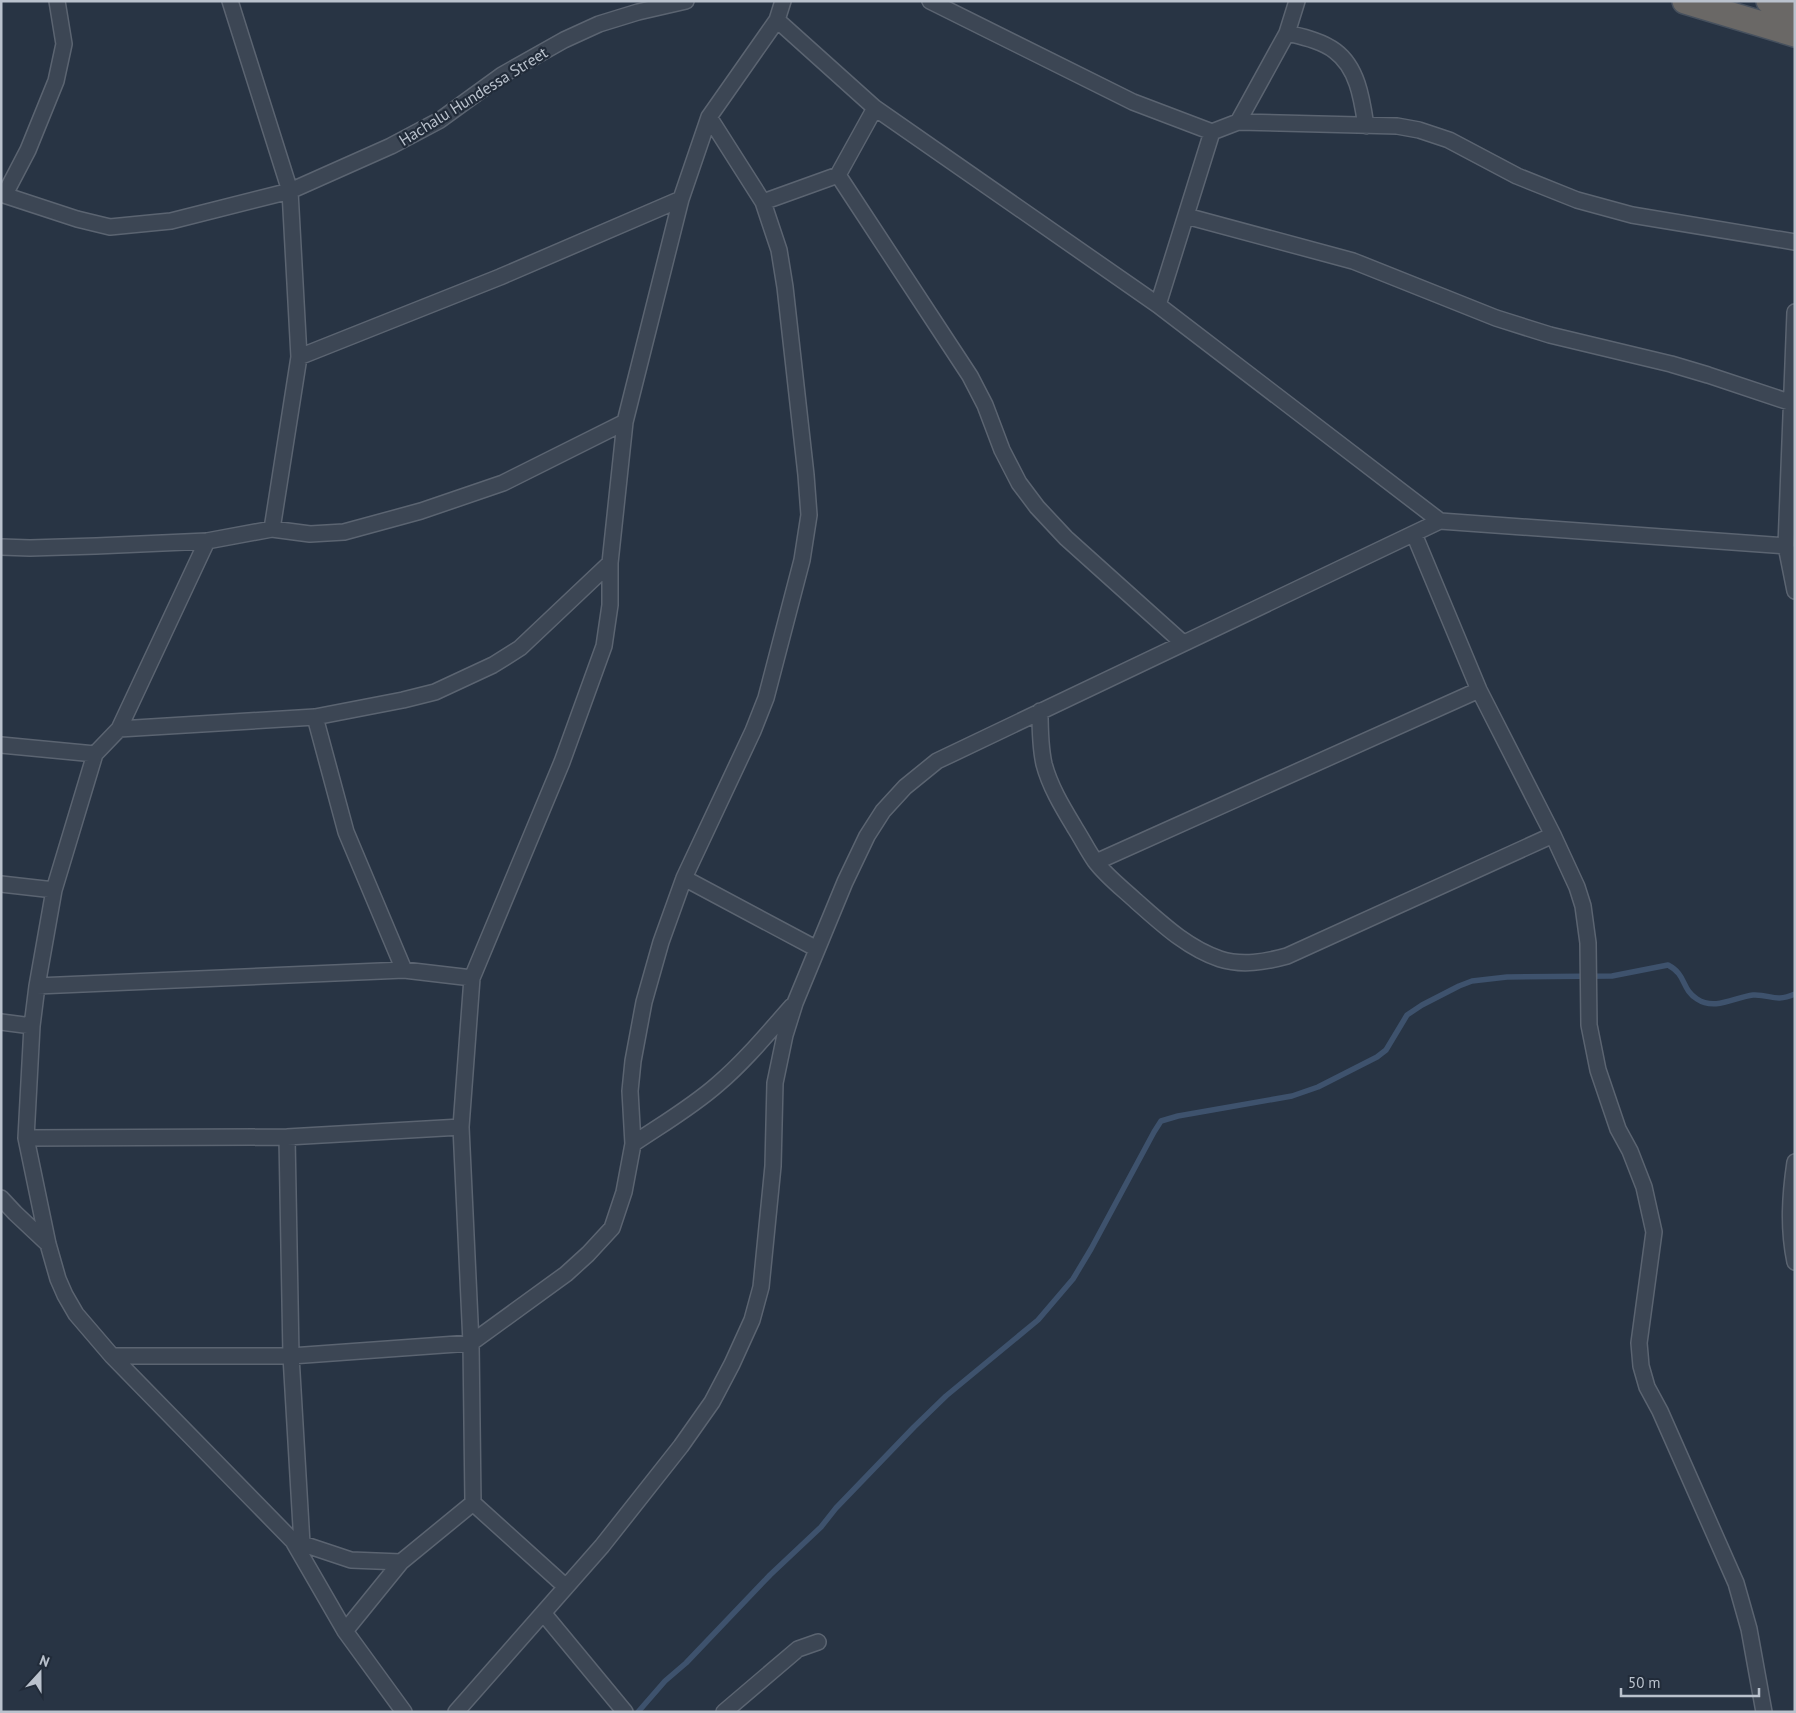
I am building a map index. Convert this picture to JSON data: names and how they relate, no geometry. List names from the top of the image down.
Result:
{
  "streets": {
    "street": ["Hachalu Hundessa Street"]
  },
  "scale_bar": "50 m",
  "north": "top"
}
